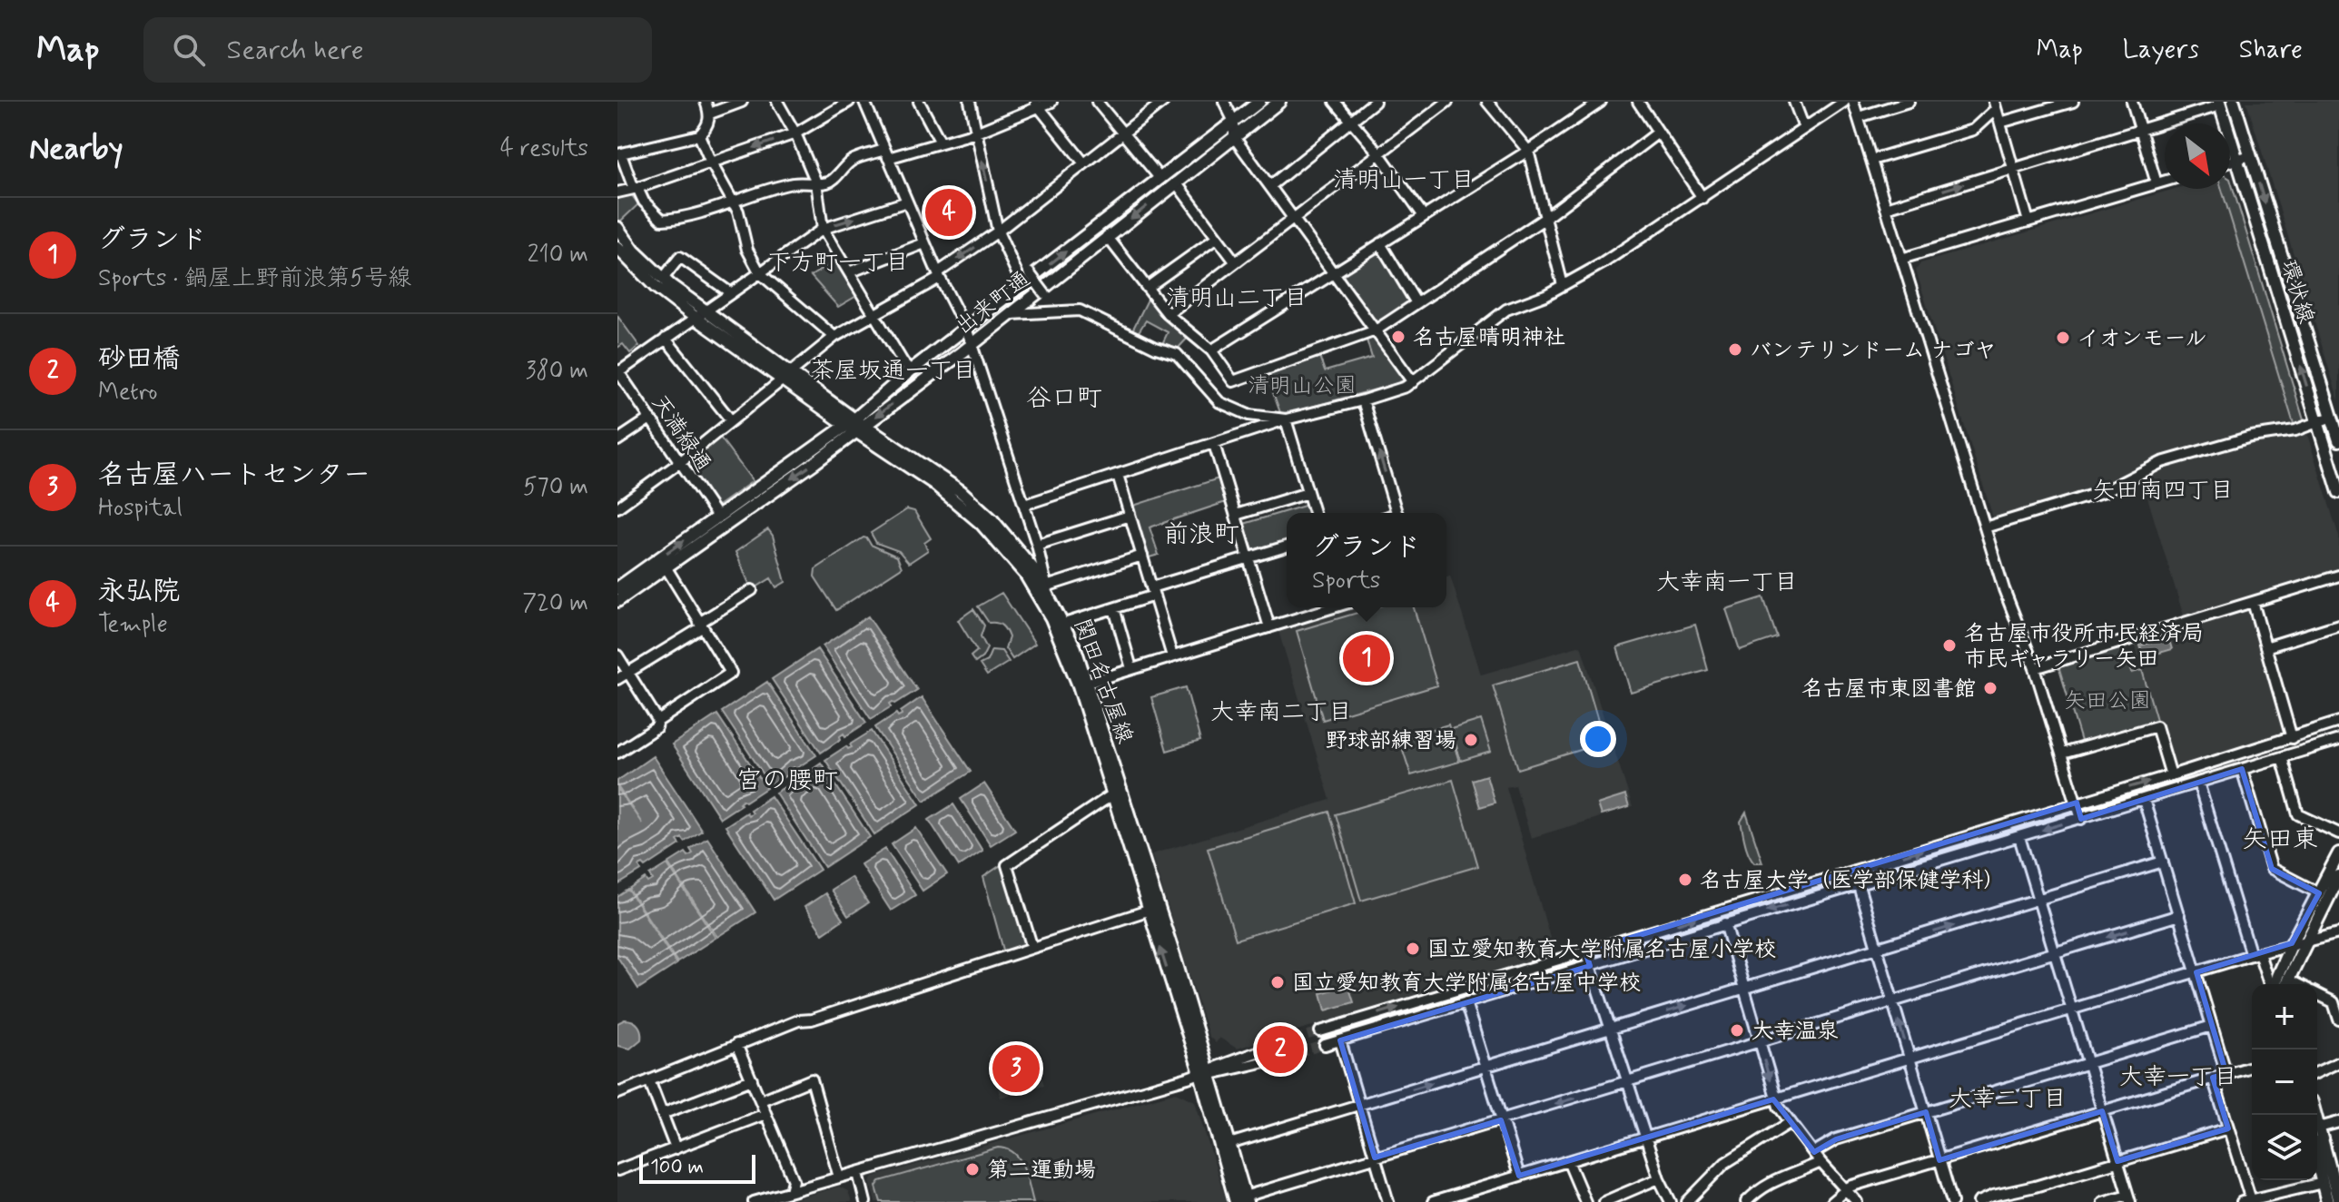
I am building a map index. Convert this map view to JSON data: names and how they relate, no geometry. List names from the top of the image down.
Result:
{
  "streets": {
    "main road": ["環状線", "出来町通", "関田名古屋線"],
    "street": ["天満緑通"]
  },
  "crossings": [
    ["出来町通", "天満緑通"],
    ["出来町通", "関田名古屋線"]
  ],
  "districts": [
    "清明山一丁目",
    "下方町一丁目",
    "清明山二丁目",
    "茶屋坂通一丁目",
    "谷口町",
    "矢田南四丁目",
    "前浪町",
    "大幸南一丁目",
    "大幸南二丁目",
    "宮の腰町",
    "矢田東",
    "大幸一丁目",
    "大幸二丁目"
  ],
  "parks": ["清明山公園", "矢田公園"],
  "places": [
    "名古屋晴明神社",
    "イオンモール",
    "バンテリンドーム ナゴヤ",
    "名古屋市役所市民経済局 市民ギャラリー矢田",
    "名古屋市東図書館",
    "野球部練習場",
    "名古屋大学（医学部保健学科）",
    "国立愛知教育大学附属名古屋小学校",
    "国立愛知教育大学附属名古屋中学校",
    "大幸温泉",
    "第二運動場"
  ],
  "scale_bar": "100 m",
  "north": "bottom right",
  "page": {
    "header": "Map",
    "search": "Search here",
    "nav": ["Map", "Layers", "Share"],
    "heading": ["Nearby", "4 results"],
    "pins": [
      "4",
      "1",
      "2",
      "3"
    ],
    "list": [
      {
        "mark": "1",
        "name": "グランド",
        "note": "Sports · 鍋屋上野前浪第5号線",
        "value": "210 m"
      },
      {
        "mark": "2",
        "name": "砂田橋",
        "note": "Metro",
        "value": "380 m"
      },
      {
        "mark": "3",
        "name": "名古屋ハートセンター",
        "note": "Hospital",
        "value": "570 m"
      },
      {
        "mark": "4",
        "name": "永弘院",
        "note": "Temple",
        "value": "720 m"
      }
    ],
    "popup": ["グランド", "Sports"],
    "map_buttons": ["+", "−"],
    "scale": "100 m"
  }
}
